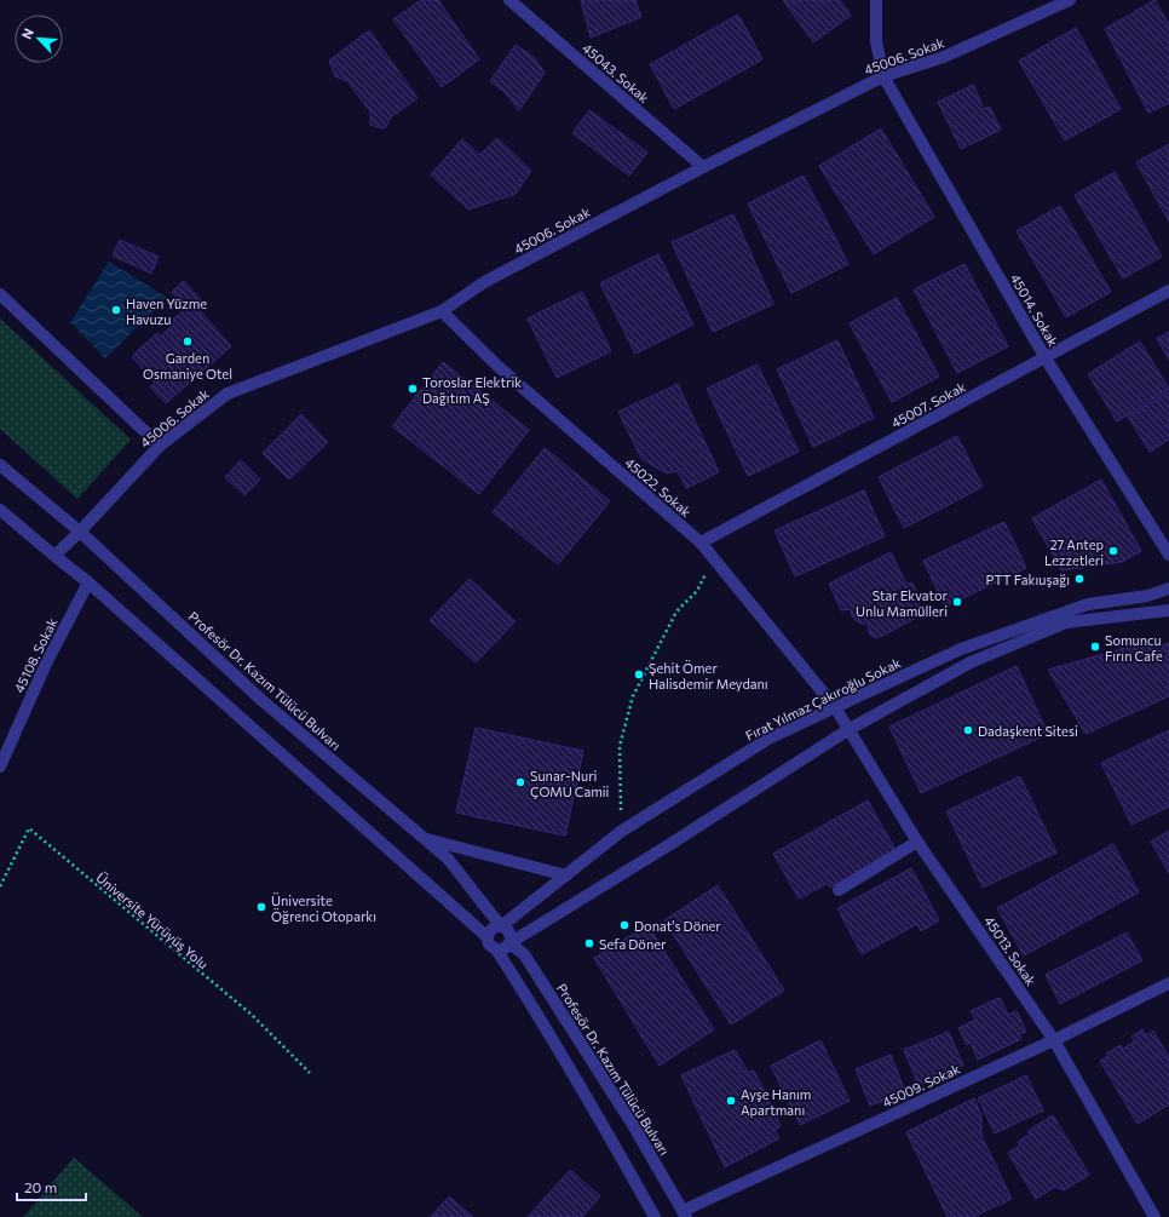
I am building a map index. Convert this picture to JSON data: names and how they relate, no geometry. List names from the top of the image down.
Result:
{
  "streets": {
    "street": [
      "45006. Sokak",
      "45043. Sokak",
      "45014. Sokak",
      "45007. Sokak",
      "45022. Sokak",
      "45108. Sokak",
      "Profesör Dr. Kazım Tülücü Bulvarı",
      "Fırat Yılmaz Çakıroğlu Sokak",
      "45013. Sokak",
      "45009. Sokak"
    ],
    "path": ["Üniversite Yürüyüş Yolu"]
  },
  "crossings": [
    ["45006. Sokak", "45043. Sokak"],
    ["45006. Sokak", "45014. Sokak"],
    ["45006. Sokak", "45022. Sokak"],
    ["45006. Sokak", "Profesör Dr. Kazım Tülücü Bulvarı"],
    ["45014. Sokak", "45007. Sokak"],
    ["45007. Sokak", "45022. Sokak"],
    ["45022. Sokak", "Fırat Yılmaz Çakıroğlu Sokak"],
    ["45022. Sokak", "45013. Sokak"],
    ["Profesör Dr. Kazım Tülücü Bulvarı", "Fırat Yılmaz Çakıroğlu Sokak"],
    ["Profesör Dr. Kazım Tülücü Bulvarı", "45009. Sokak"],
    ["Fırat Yılmaz Çakıroğlu Sokak", "45013. Sokak"],
    ["45013. Sokak", "45009. Sokak"]
  ],
  "places": [
    "Haven Yüzme Havuzu",
    "Garden Osmaniye Otel",
    "Toroslar Elektrik Dağıtım AŞ",
    "27 Antep Lezzetleri",
    "PTT Fakıuşağı",
    "Star Ekvator Unlu Mamülleri",
    "Somuncu Fırın Cafe",
    "Şehit Ömer Halisdemir Meydanı",
    "Dadaşkent Sitesi",
    "Sunar-Nuri ÇOMU Camii",
    "Üniversite Öğrenci Otoparkı",
    "Donat's Döner",
    "Sefa Döner",
    "Ayşe Hanım Apartmanı"
  ],
  "scale_bar": "20 m",
  "north": "top left"
}
